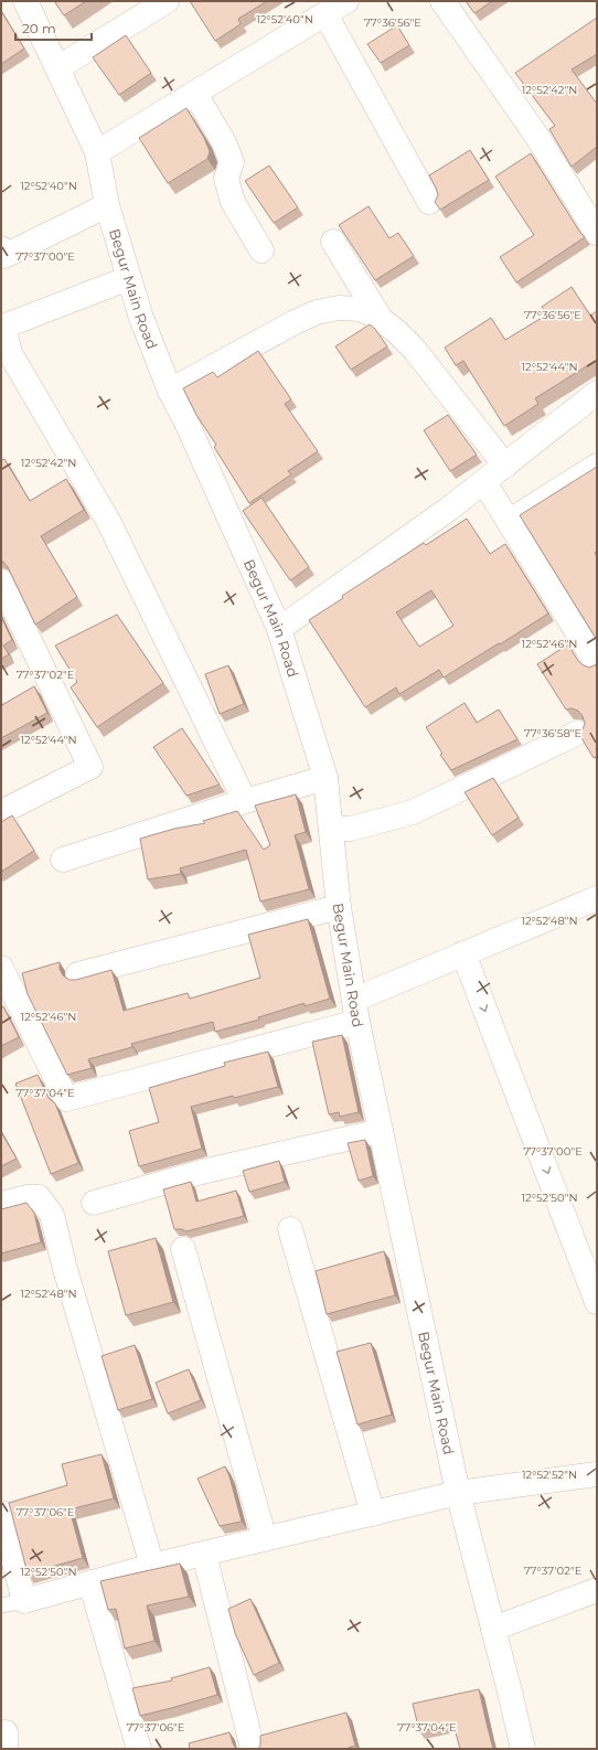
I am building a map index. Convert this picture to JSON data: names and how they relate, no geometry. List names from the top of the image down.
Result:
{
  "streets": {
    "street": ["Begur Main Road"]
  },
  "scale_bar": "20 m",
  "coordinates": [
    "12°52'40\"N",
    "77°36'56\"E",
    "12°52'42\"N",
    "77°37'00\"E",
    "12°52'44\"N",
    "12°52'46\"N",
    "77°37'02\"E",
    "77°36'58\"E",
    "12°52'48\"N",
    "77°37'04\"E",
    "12°52'50\"N",
    "12°52'52\"N",
    "77°37'06\"E"
  ]
}
